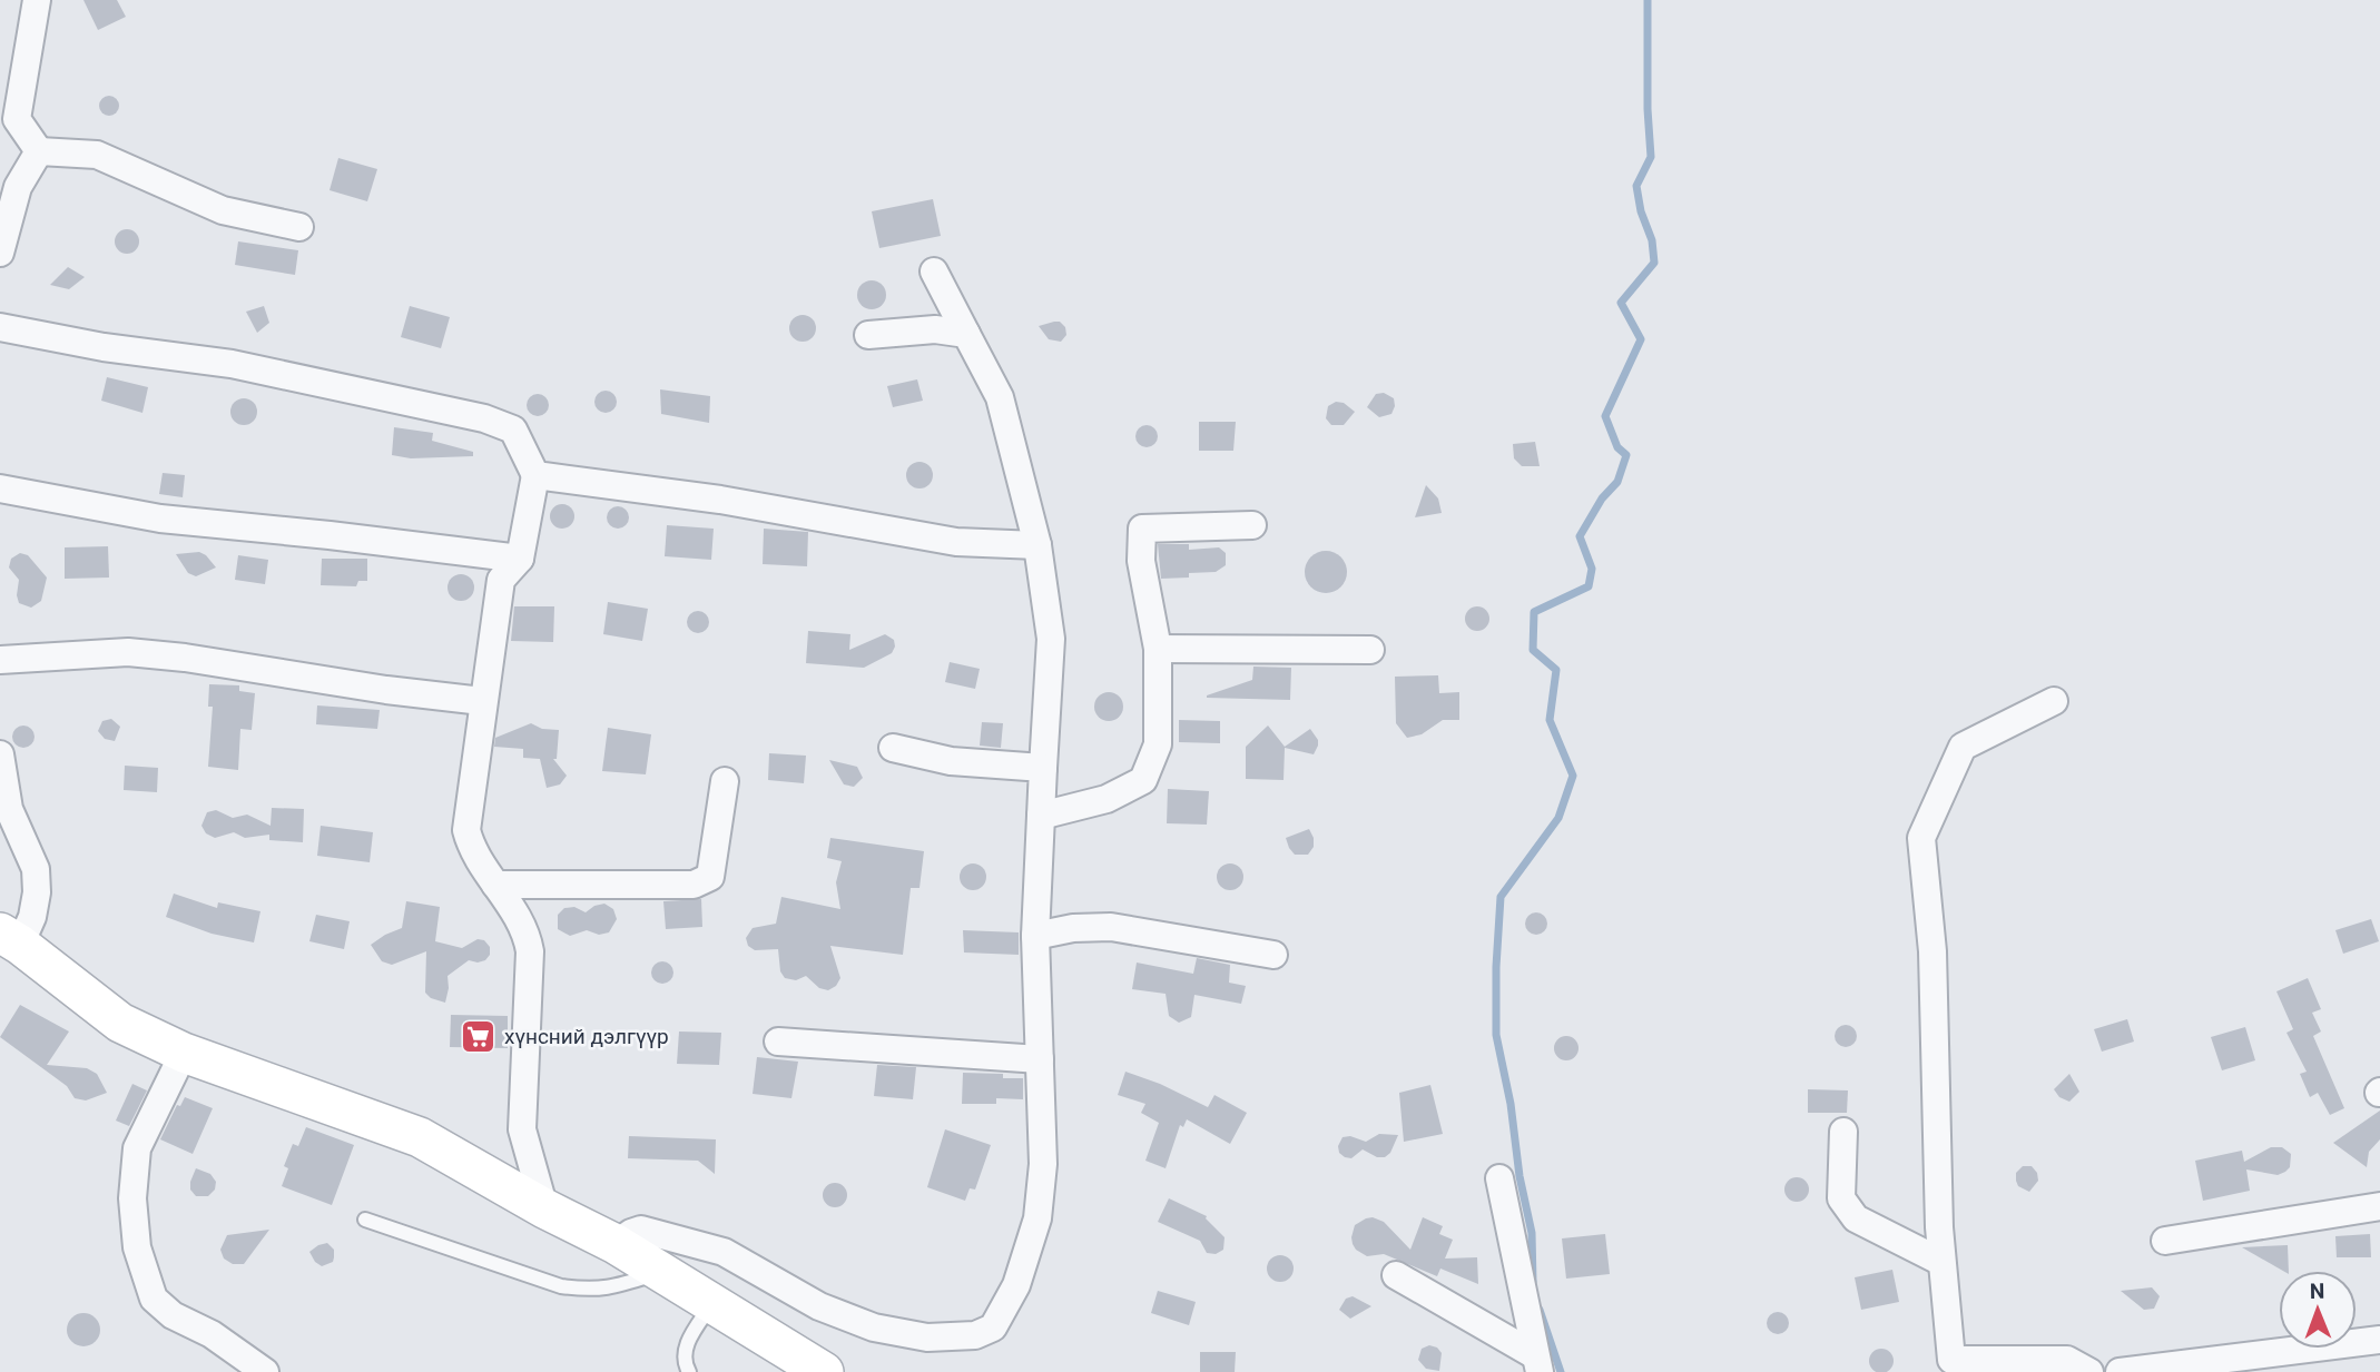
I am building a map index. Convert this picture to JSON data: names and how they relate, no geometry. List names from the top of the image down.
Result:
{
  "places": {
    "supermarket": ["хүнсний дэлгүүр"]
  },
  "north": "top"
}
